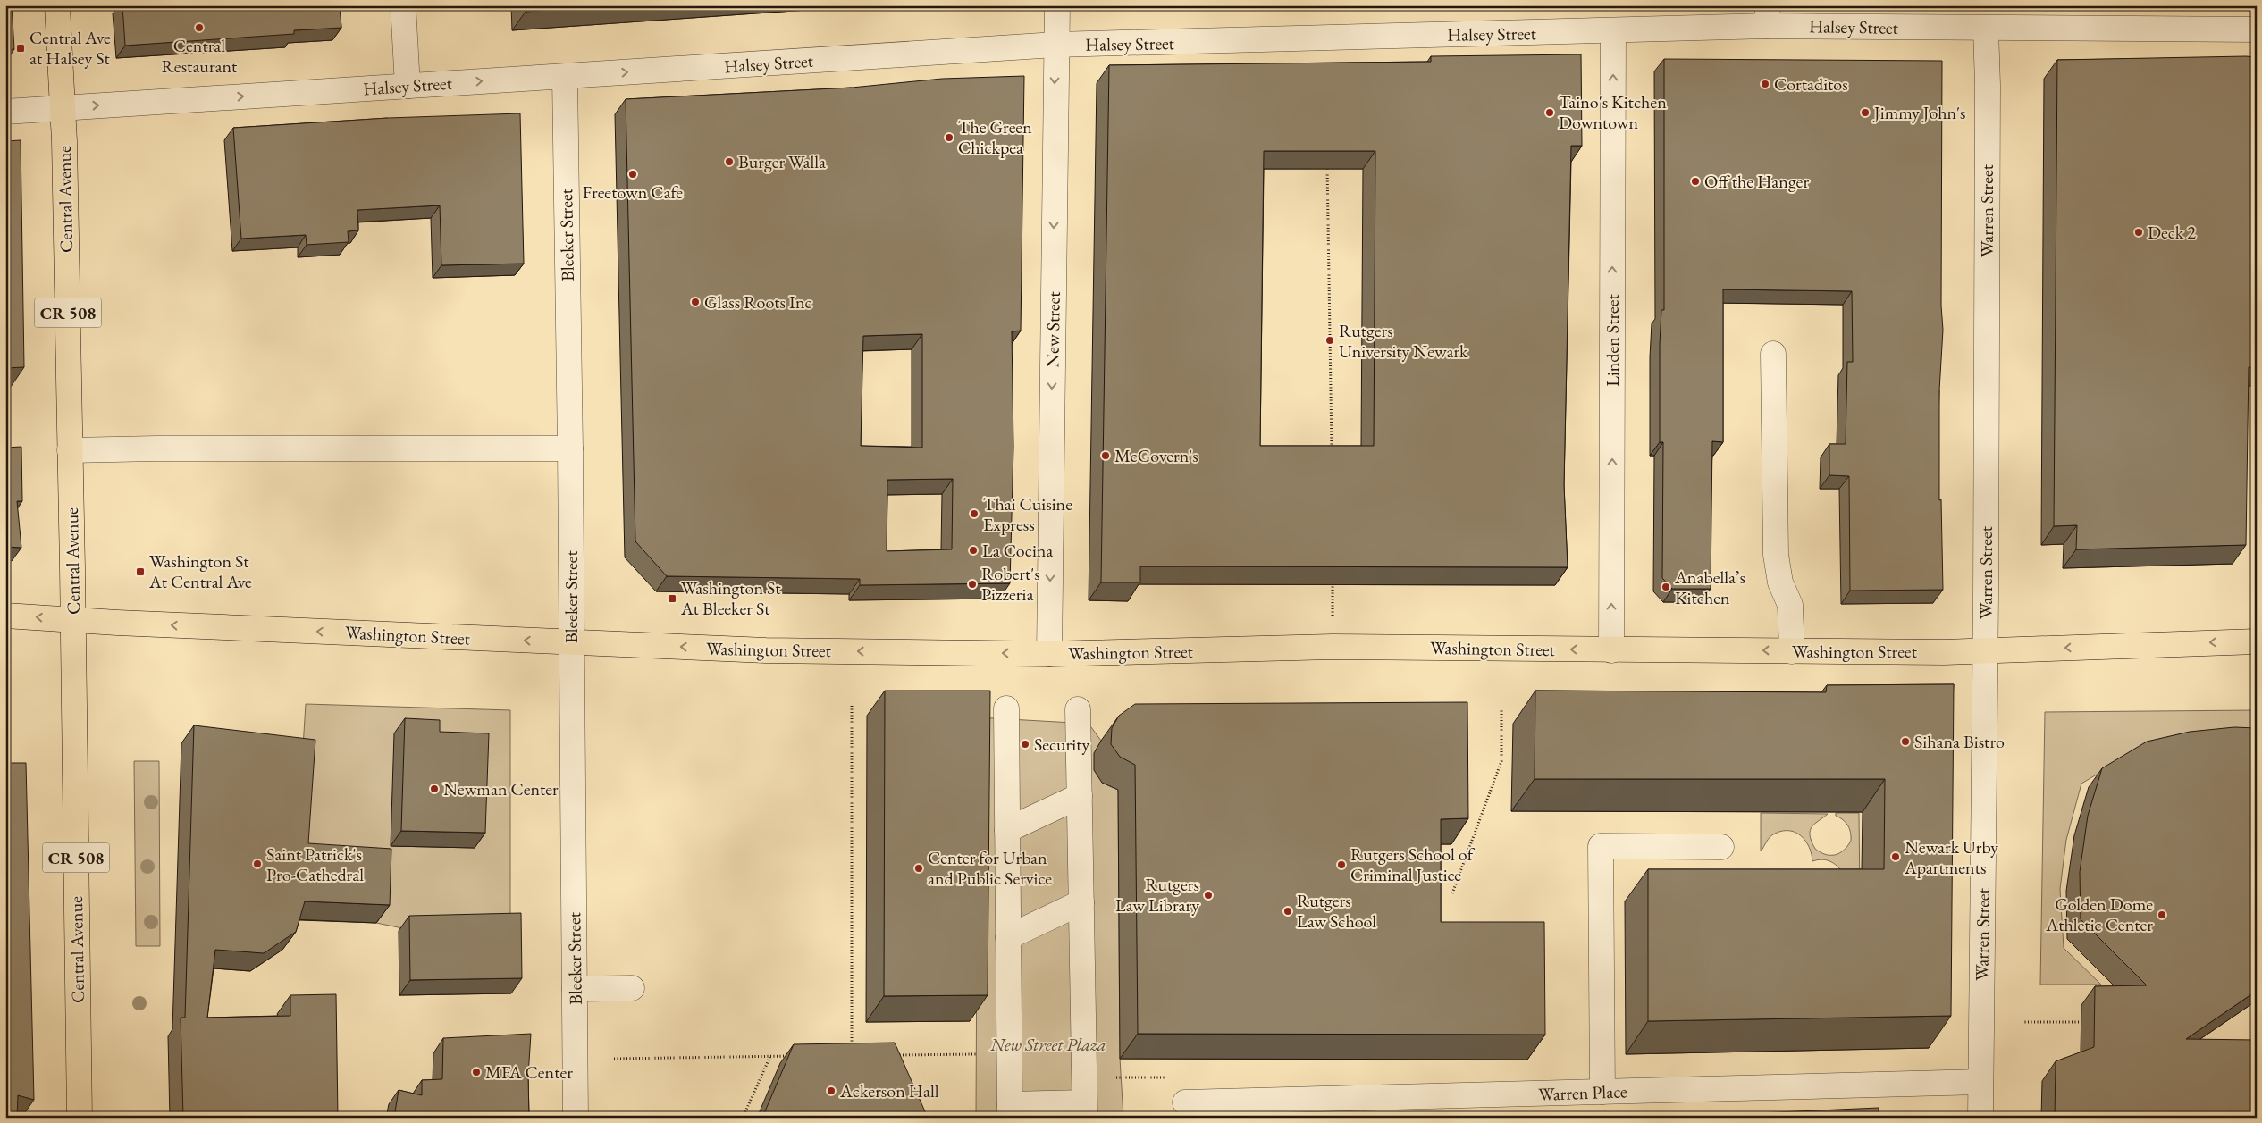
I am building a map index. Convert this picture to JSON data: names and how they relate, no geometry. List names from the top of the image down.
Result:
{
  "streets": {
    "main road": ["Central Avenue", "CR 508", "Washington Street"],
    "street": [
      "Halsey Street",
      "Warren Street",
      "Bleeker Street",
      "New Street",
      "Linden Street",
      "Warren Place"
    ]
  },
  "crossings": [
    ["Halsey Street", "Central Avenue"],
    ["Halsey Street", "Warren Street"],
    ["Halsey Street", "Bleeker Street"],
    ["Halsey Street", "New Street"],
    ["Halsey Street", "Linden Street"],
    ["Central Avenue", "Washington Street"],
    ["Warren Street", "Washington Street"],
    ["Warren Street", "Warren Place"],
    ["Bleeker Street", "Washington Street"],
    ["New Street", "Washington Street"],
    ["Linden Street", "Washington Street"]
  ],
  "one_way": ["Halsey Street", "New Street", "Washington Street"],
  "parks": ["New Street Plaza"],
  "places": {
    "other": [
      "Central Restaurant",
      "Cortaditos",
      "Taino's Kitchen Downtown",
      "Jimmy John's",
      "The Green Chickpea",
      "Burger Walla",
      "Freetown Cafe",
      "Off the Hanger",
      "Deck 2",
      "Glass Roots Inc",
      "Rutgers University Newark",
      "McGovern's",
      "Thai Cuisine Express",
      "La Cocina",
      "Robert's Pizzeria",
      "Anabella’s Kitchen",
      "Sihana Bistro",
      "Security",
      "Newman Center",
      "Newark Urby Apartments",
      "Saint Patrick's Pro-Cathedral",
      "Rutgers School of Criminal Justice",
      "Center for Urban and Public Service",
      "Rutgers Law Library",
      "Rutgers Law School",
      "Golden Dome Athletic Center",
      "MFA Center",
      "Ackerson Hall"
    ],
    "transit": ["Central Ave at Halsey St", "Washington St At Central Ave", "Washington St At Bleeker St"]
  }
}
